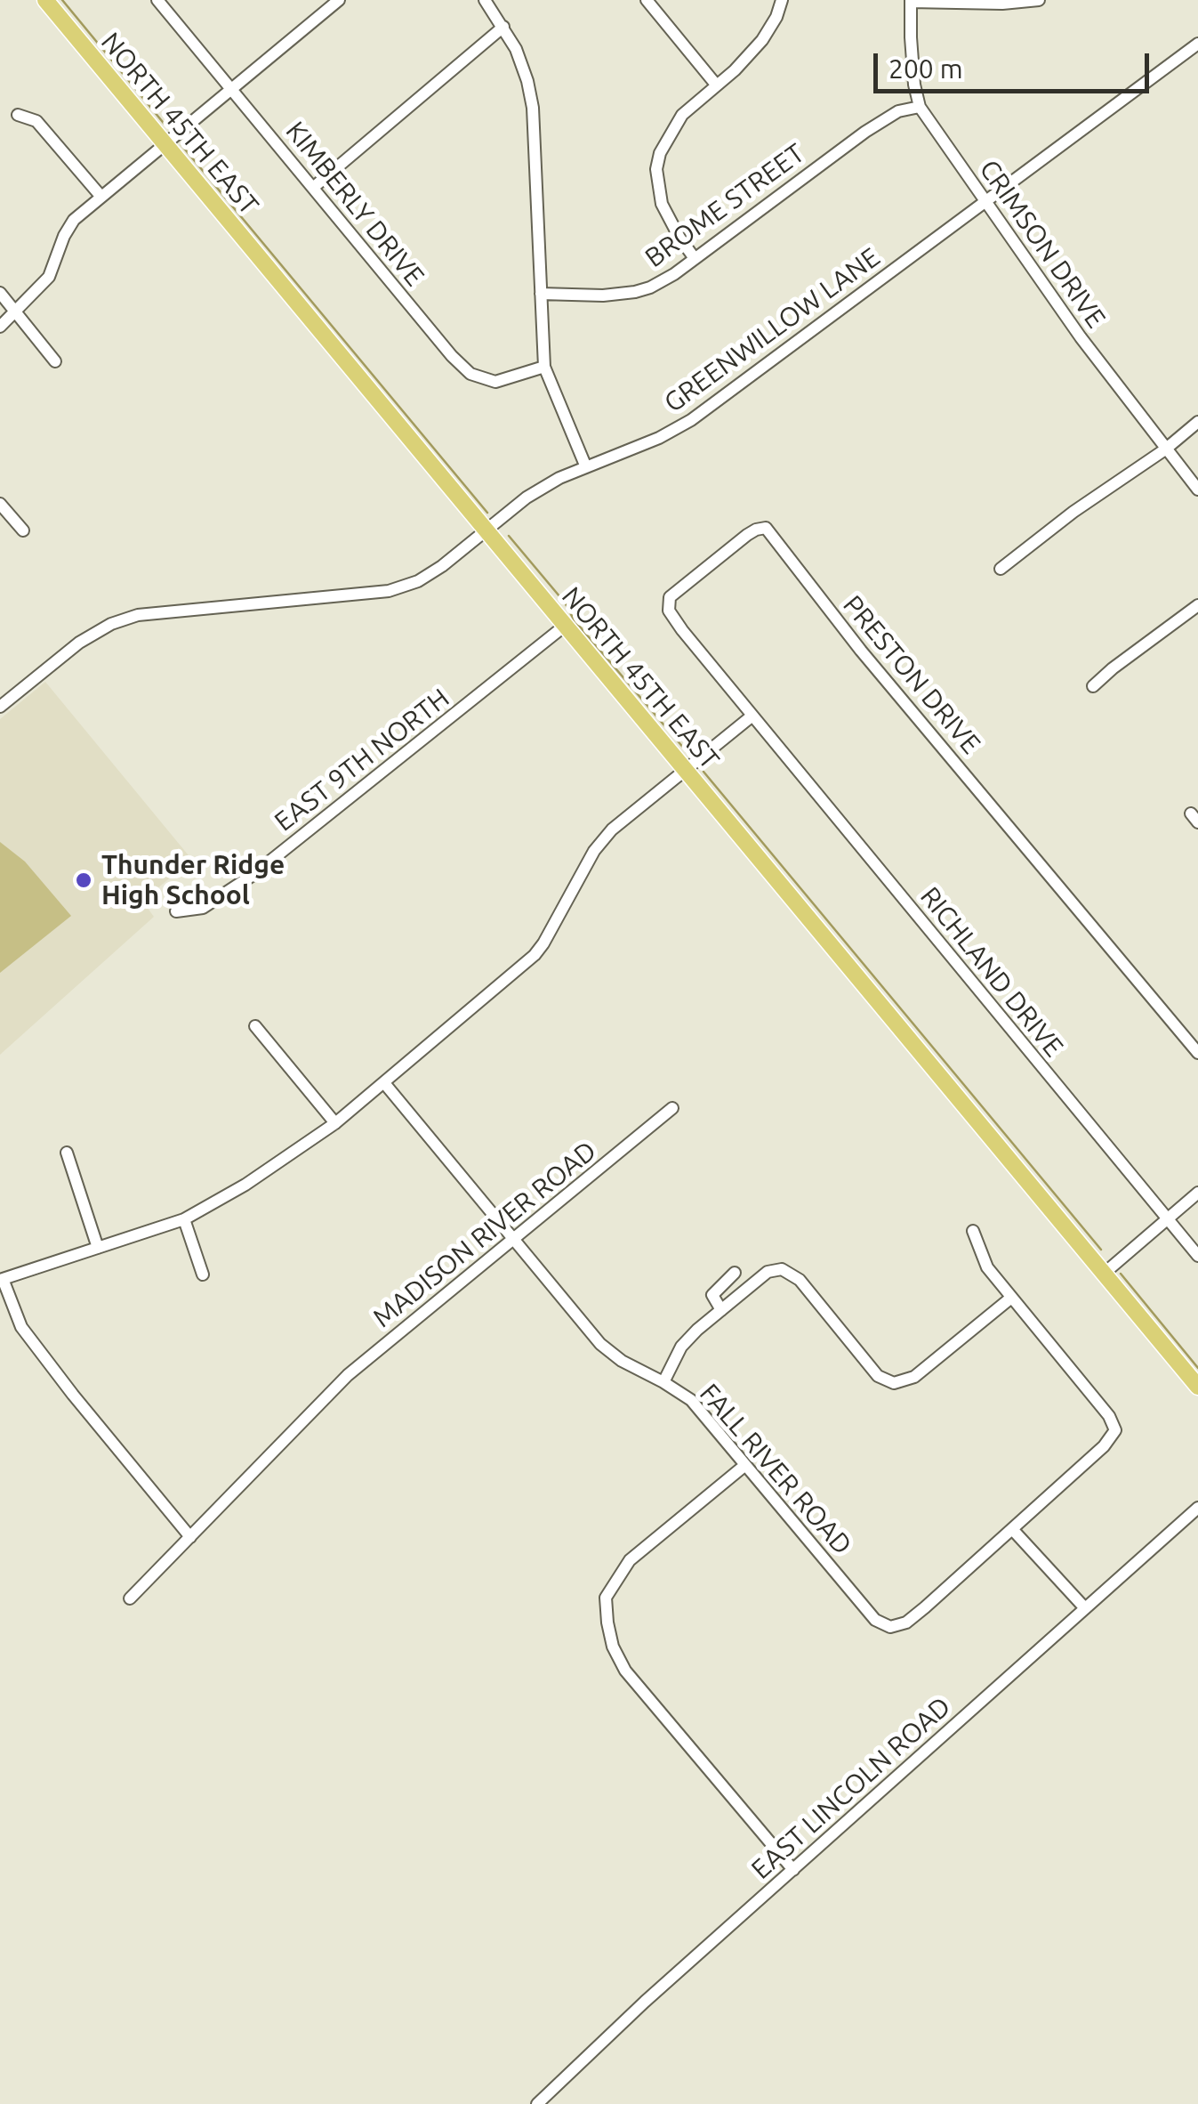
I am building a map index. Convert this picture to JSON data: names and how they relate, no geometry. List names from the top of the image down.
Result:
{
  "streets": {
    "main road": ["NORTH 45TH EAST"],
    "street": [
      "KIMBERLY DRIVE",
      "BROME STREET",
      "CRIMSON DRIVE",
      "GREENWILLOW LANE",
      "PRESTON DRIVE",
      "EAST 9TH NORTH",
      "RICHLAND DRIVE",
      "MADISON RIVER ROAD",
      "FALL RIVER ROAD",
      "EAST LINCOLN ROAD"
    ]
  },
  "crossings": [
    ["NORTH 45TH EAST", "GREENWILLOW LANE"],
    ["NORTH 45TH EAST", "EAST 9TH NORTH"],
    ["BROME STREET", "CRIMSON DRIVE"],
    ["CRIMSON DRIVE", "GREENWILLOW LANE"],
    ["PRESTON DRIVE", "RICHLAND DRIVE"],
    ["MADISON RIVER ROAD", "FALL RIVER ROAD"]
  ],
  "places": ["Thunder Ridge High School"],
  "scale_bar": "200 m"
}
